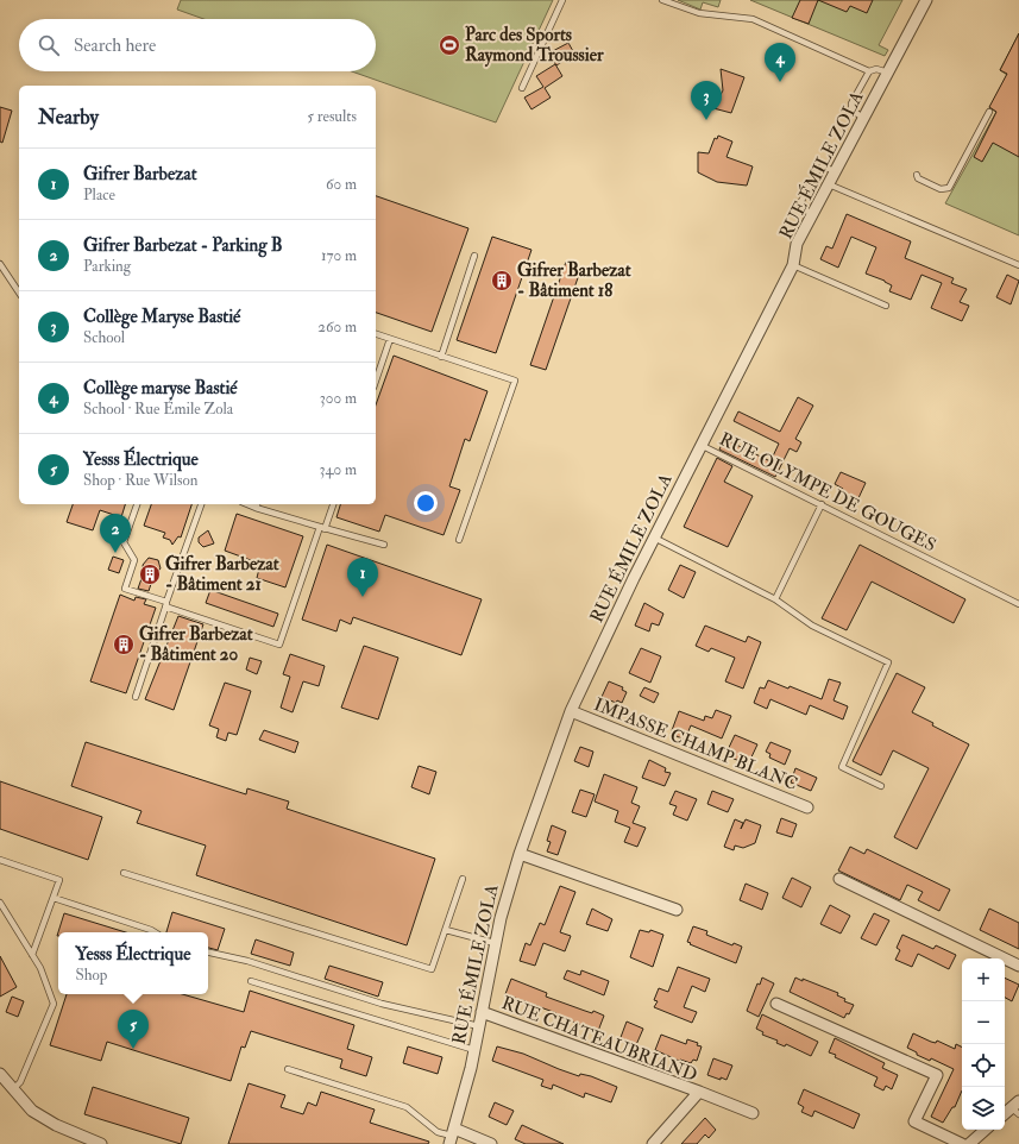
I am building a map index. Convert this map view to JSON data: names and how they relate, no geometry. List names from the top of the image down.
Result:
{
  "streets": {
    "street": ["RUE ÉMILE ZOLA", "IMPASSE CHAMP BLANC", "RUE CHATEAUBRIAND"],
    "lane": ["RUE OLYMPE DE GOUGES"]
  },
  "crossings": [
    ["RUE ÉMILE ZOLA", "RUE OLYMPE DE GOUGES"],
    ["RUE ÉMILE ZOLA", "IMPASSE CHAMP BLANC"],
    ["RUE ÉMILE ZOLA", "RUE CHATEAUBRIAND"]
  ],
  "places": {
    "sports": ["Parc des Sports Raymond Troussier"],
    "building": ["Gifrer Barbezat - Bâtiment 18", "Gifrer Barbezat - Bâtiment 21", "Gifrer Barbezat - Bâtiment 20"]
  },
  "page": {
    "search": "Search here",
    "pins": [
      "4",
      "3",
      "2",
      "1",
      "5"
    ],
    "heading": ["Nearby", "5 results"],
    "list": [
      {
        "mark": "1",
        "name": "Gifrer Barbezat",
        "note": "Place",
        "value": "60 m"
      },
      {
        "mark": "2",
        "name": "Gifrer Barbezat - Parking B",
        "note": "Parking",
        "value": "170 m"
      },
      {
        "mark": "3",
        "name": "Collège Maryse Bastié",
        "note": "School",
        "value": "260 m"
      },
      {
        "mark": "4",
        "name": "Collège maryse Bastié",
        "note": "School · Rue Émile Zola",
        "value": "300 m"
      },
      {
        "mark": "5",
        "name": "Yesss Électrique",
        "note": "Shop · Rue Wilson",
        "value": "340 m"
      }
    ],
    "popup": ["Yesss Électrique", "Shop"],
    "map_buttons": ["+", "−"]
  }
}
